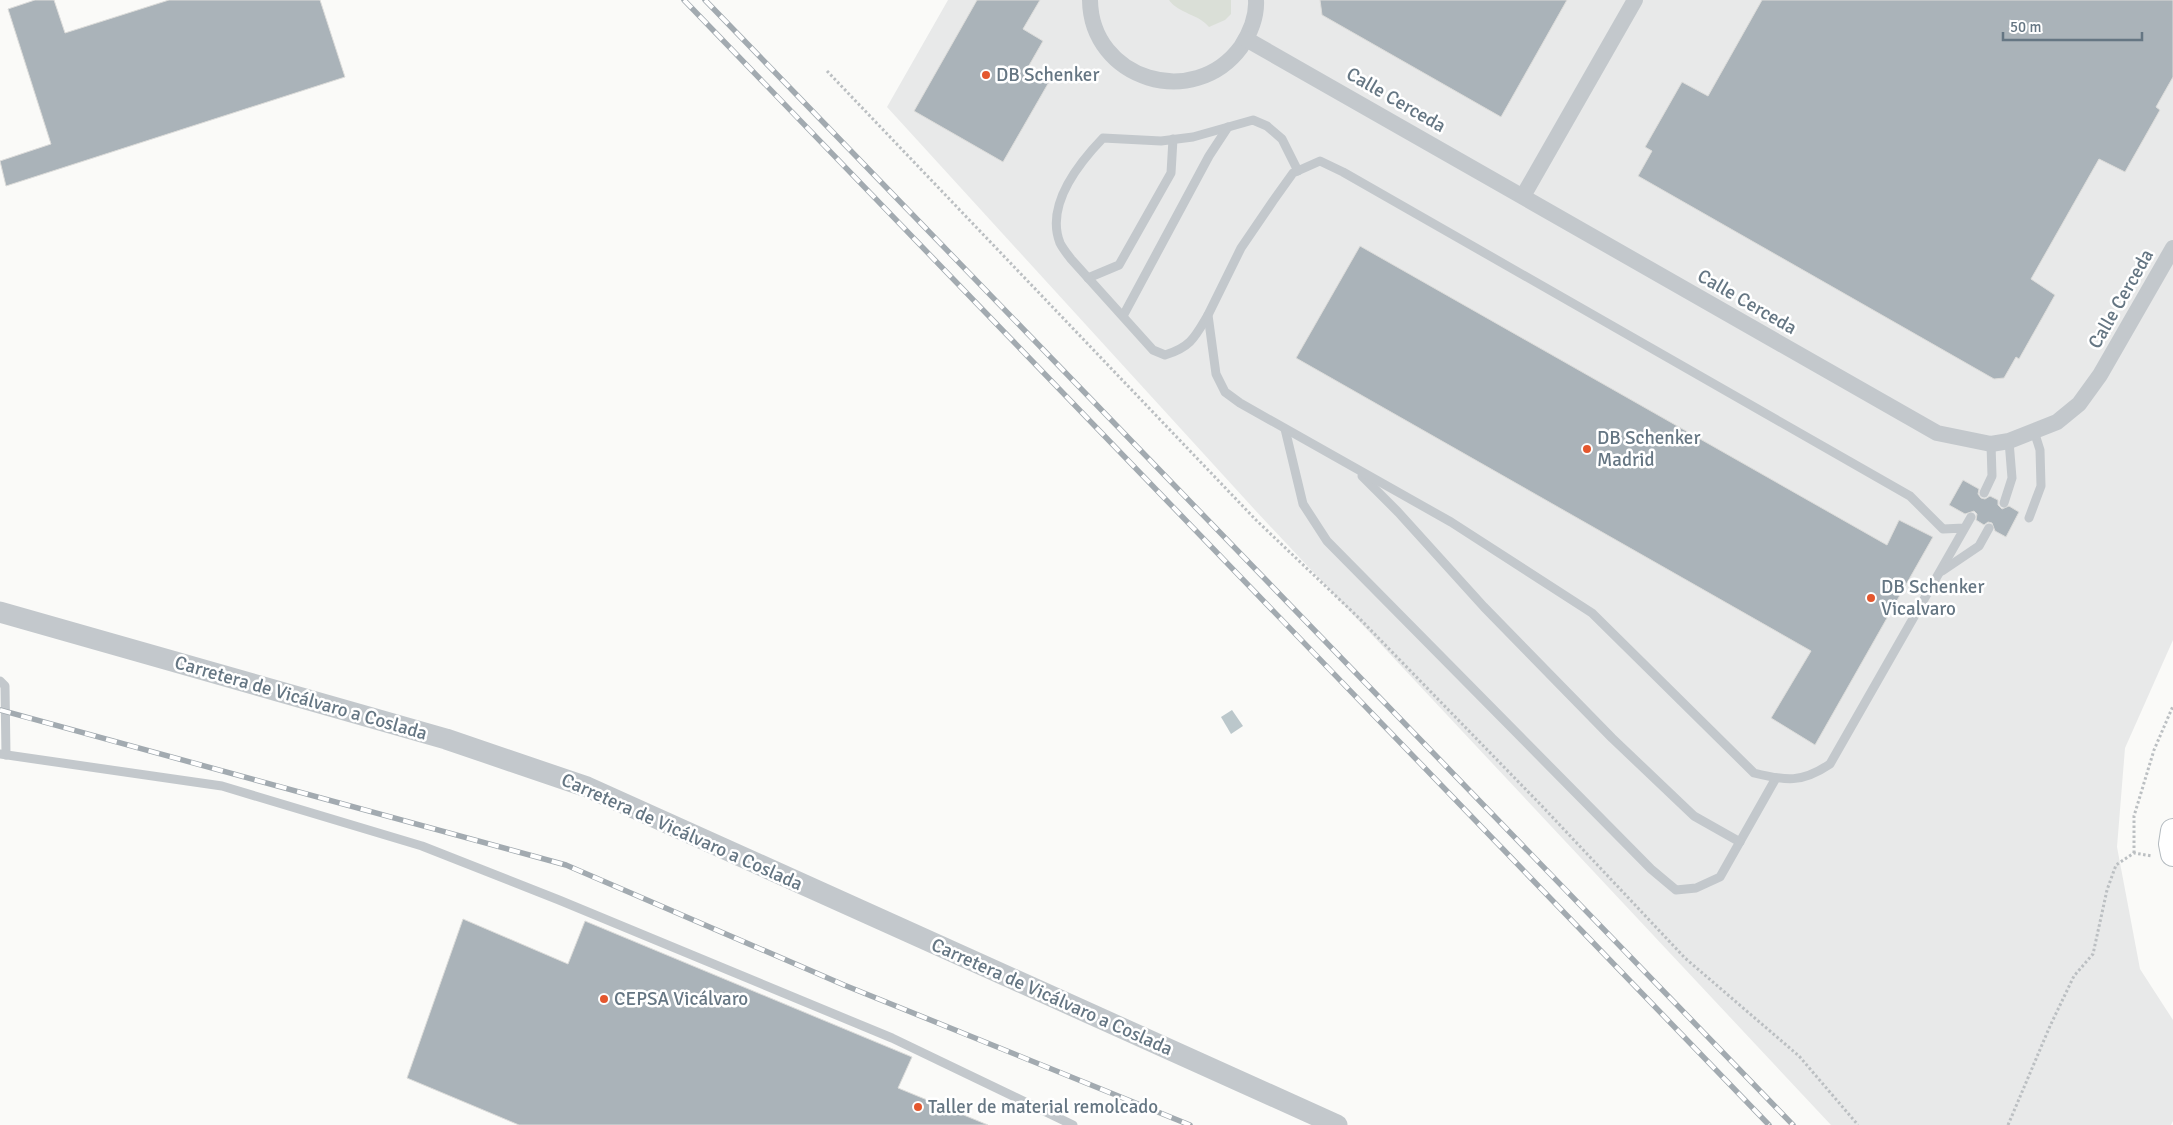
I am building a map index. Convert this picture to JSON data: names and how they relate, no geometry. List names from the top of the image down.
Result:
{
  "streets": {
    "street": ["Calle Cerceda", "Carretera de Vicálvaro a Coslada"]
  },
  "places": [
    "DB Schenker",
    "DB Schenker Madrid",
    "DB Schenker Vicalvaro",
    "CEPSA Vicálvaro",
    "Taller de material remolcado"
  ],
  "scale_bar": "50 m"
}
